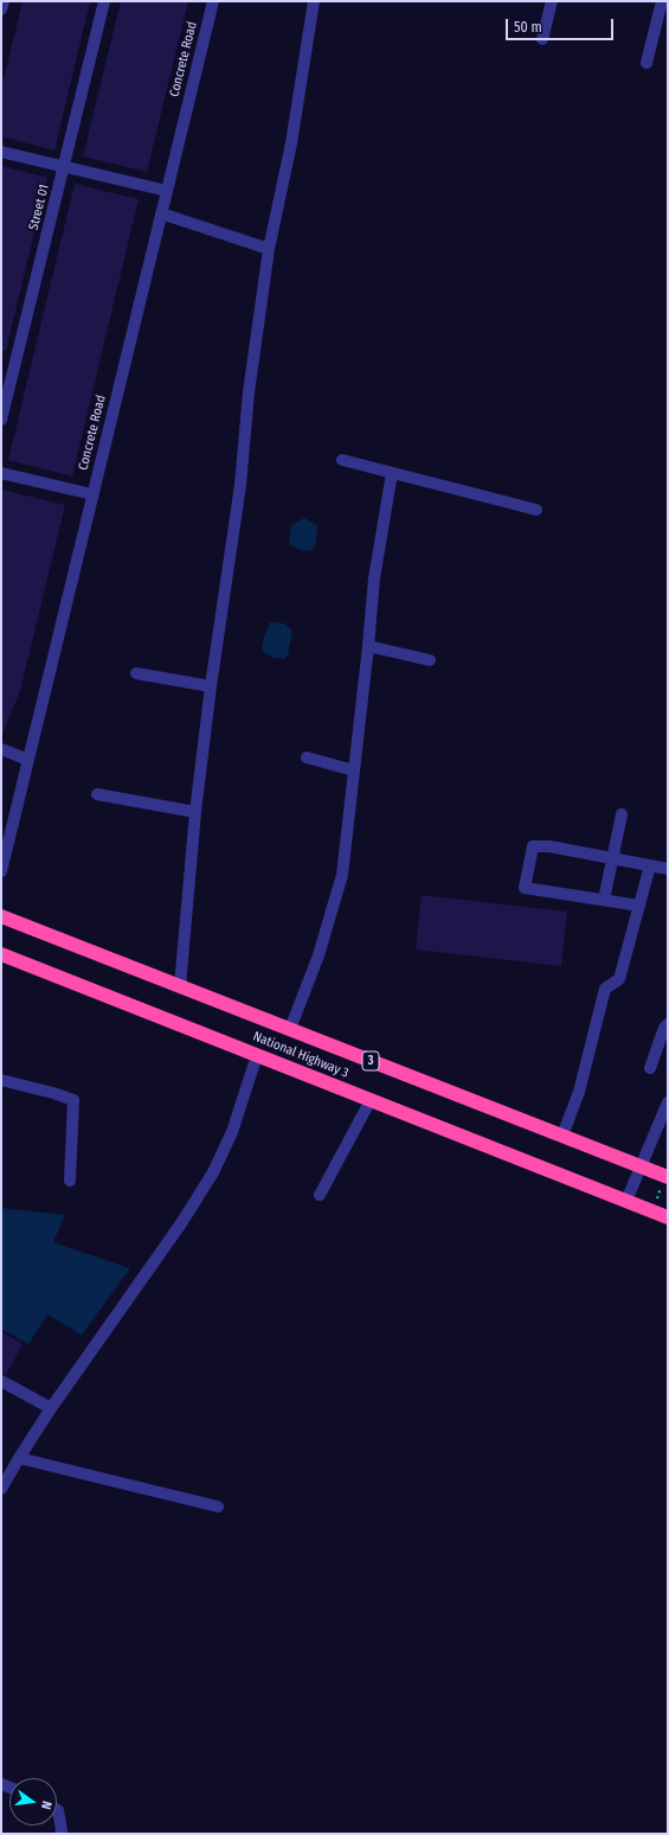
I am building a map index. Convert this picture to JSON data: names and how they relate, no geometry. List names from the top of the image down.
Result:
{
  "streets": {
    "highway": ["National Highway 3", "3"],
    "street": ["Concrete Road", "Street 01"]
  },
  "scale_bar": "50 m",
  "north": "right"
}
